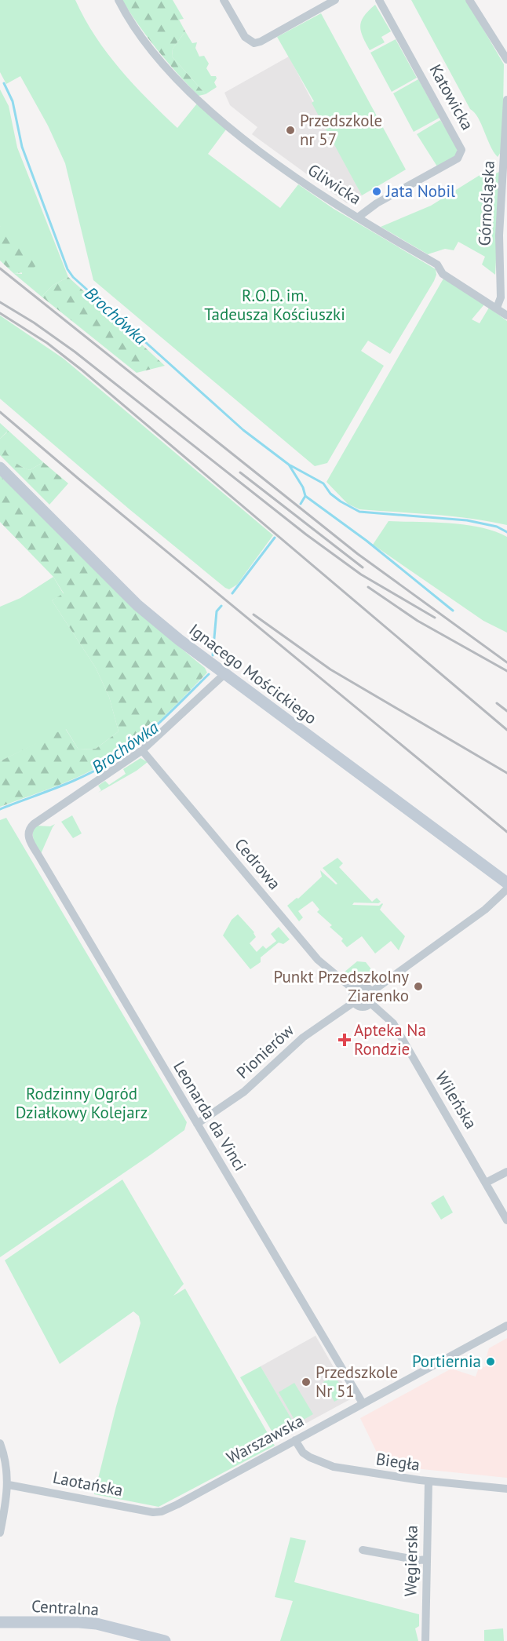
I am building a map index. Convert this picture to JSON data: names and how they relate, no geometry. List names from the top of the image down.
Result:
{
  "streets": {
    "street": [
      "Katowicka",
      "Gliwicka",
      "Górnośląska",
      "Ignacego Mościckiego",
      "Cedrowa",
      "Pionierów",
      "Wileńska",
      "Leonarda da Vinci",
      "Warszawska",
      "Biegła",
      "Laotańska",
      "Węgierska",
      "Centralna"
    ]
  },
  "crossings": [
    ["Katowicka", "Gliwicka"],
    ["Gliwicka", "Górnośląska"],
    ["Cedrowa", "Pionierów"],
    ["Cedrowa", "Wileńska"],
    ["Cedrowa", "Leonarda da Vinci"],
    ["Pionierów", "Wileńska"],
    ["Pionierów", "Leonarda da Vinci"],
    ["Leonarda da Vinci", "Warszawska"],
    ["Warszawska", "Biegła"],
    ["Warszawska", "Laotańska"],
    ["Biegła", "Węgierska"]
  ],
  "water": ["Brochówka"],
  "parks": ["R.O.D. im. Tadeusza Kościuszki", "Rodzinny Ogród Działkowy Kolejarz"],
  "places": {
    "other": [
      "Przedszkole nr 57",
      "Jata Nobil",
      "Punkt Przedszkolny Ziarenko",
      "Portiernia",
      "Przedszkole Nr 51"
    ],
    "health": ["Apteka Na Rondzie"]
  }
}
